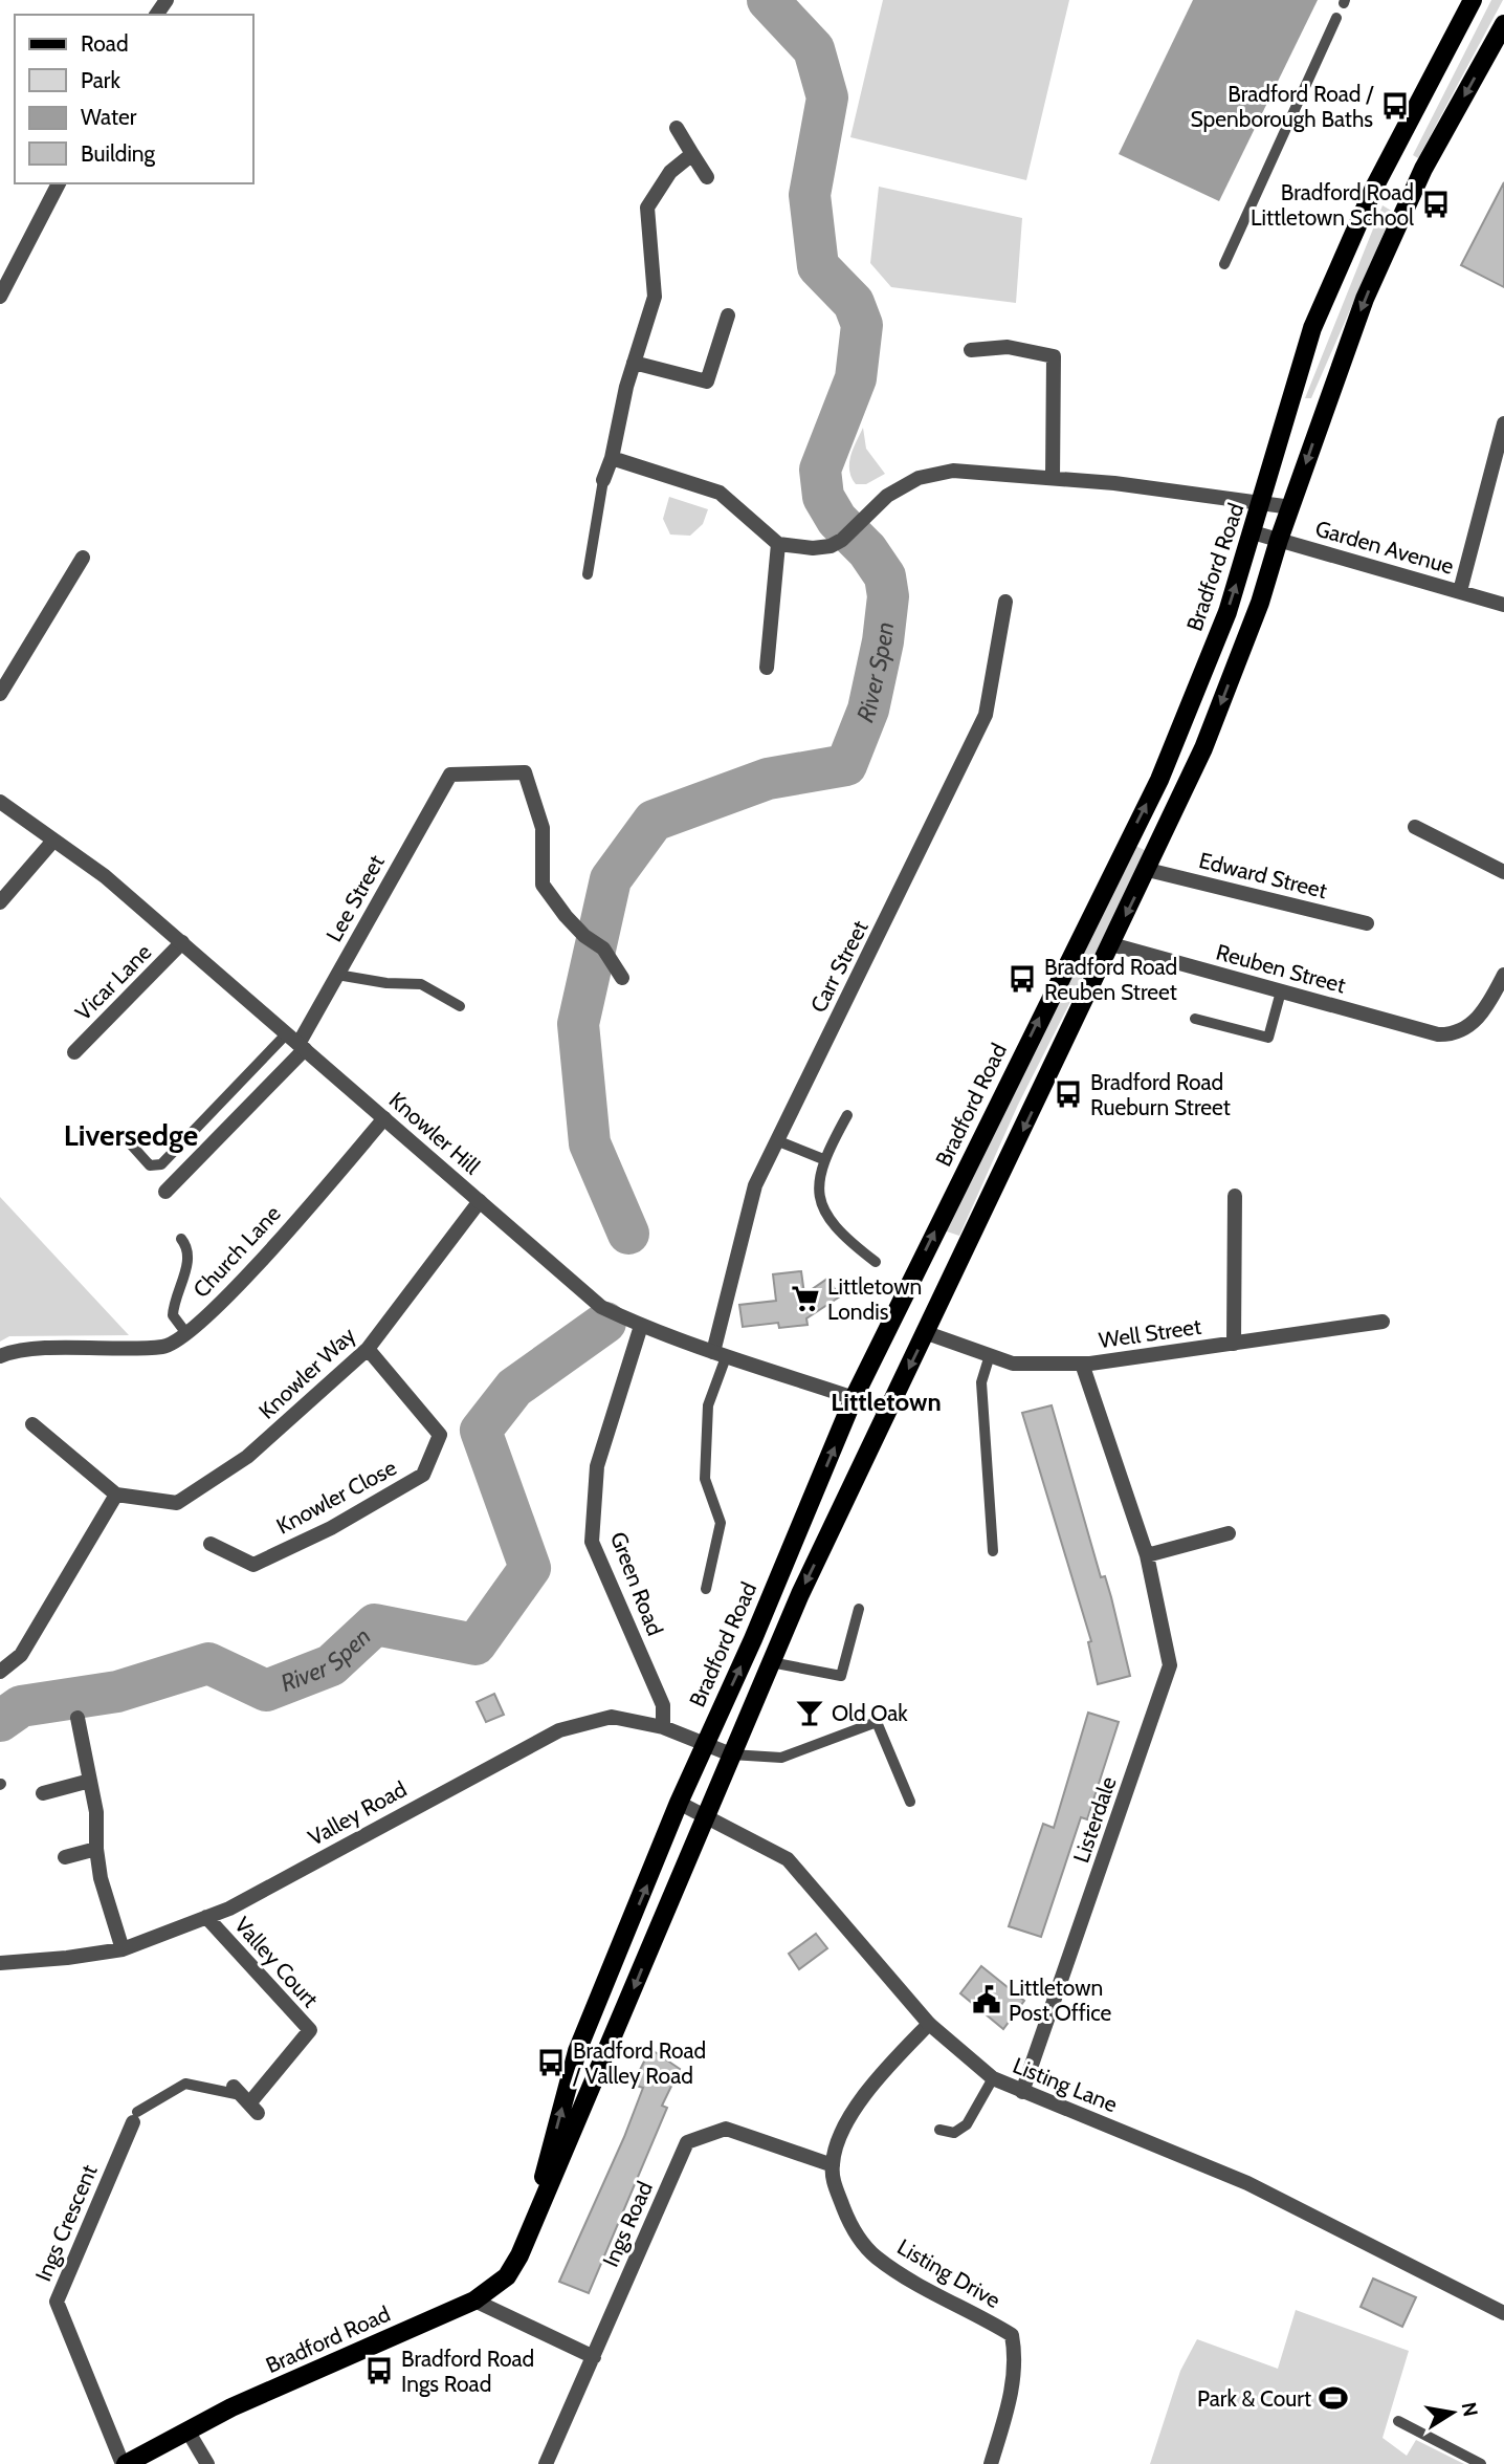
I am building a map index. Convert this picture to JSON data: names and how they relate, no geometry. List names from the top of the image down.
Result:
{
  "streets": {
    "main road": ["Bradford Road"],
    "street": [
      "Garden Avenue",
      "Edward Street",
      "Lee Street",
      "Carr Street",
      "Reuben Street",
      "Vicar Lane",
      "Knowler Hill",
      "Church Lane",
      "Well Street",
      "Knowler Way",
      "Knowler Close",
      "Green Road",
      "Valley Road",
      "Listerdale",
      "Valley Court",
      "Listing Lane",
      "Ings Crescent",
      "Ings Road",
      "Listing Drive"
    ]
  },
  "crossings": [
    ["Garden Avenue", "Bradford Road"],
    ["Bradford Road", "Edward Street"],
    ["Bradford Road", "Reuben Street"],
    ["Bradford Road", "Knowler Hill"],
    ["Bradford Road", "Well Street"],
    ["Bradford Road", "Valley Road"],
    ["Bradford Road", "Listing Lane"],
    ["Bradford Road", "Ings Crescent"],
    ["Lee Street", "Knowler Hill"],
    ["Carr Street", "Knowler Hill"],
    ["Vicar Lane", "Knowler Hill"],
    ["Knowler Hill", "Church Lane"],
    ["Knowler Hill", "Knowler Way"],
    ["Knowler Hill", "Green Road"],
    ["Well Street", "Listerdale"],
    ["Knowler Way", "Knowler Close"],
    ["Green Road", "Valley Road"],
    ["Valley Road", "Valley Court"],
    ["Listerdale", "Listing Lane"],
    ["Ings Road", "Listing Drive"]
  ],
  "districts": ["Liversedge", "Littletown"],
  "water": ["River Spen"],
  "places": {
    "bus stop": [
      "Bradford Road / Spenborough Baths",
      "Bradford Road Littletown School",
      "Bradford Road Reuben Street",
      "Bradford Road Rueburn Street",
      "Bradford Road / Valley Road",
      "Bradford Road Ings Road"
    ],
    "supermarket": ["Littletown Londis"],
    "bar": ["Old Oak"],
    "public building": ["Littletown Post Office"],
    "sports": ["Park & Court"]
  },
  "legend": [
    "Road",
    "Park",
    "Water",
    "Building"
  ],
  "north": "right"
}
